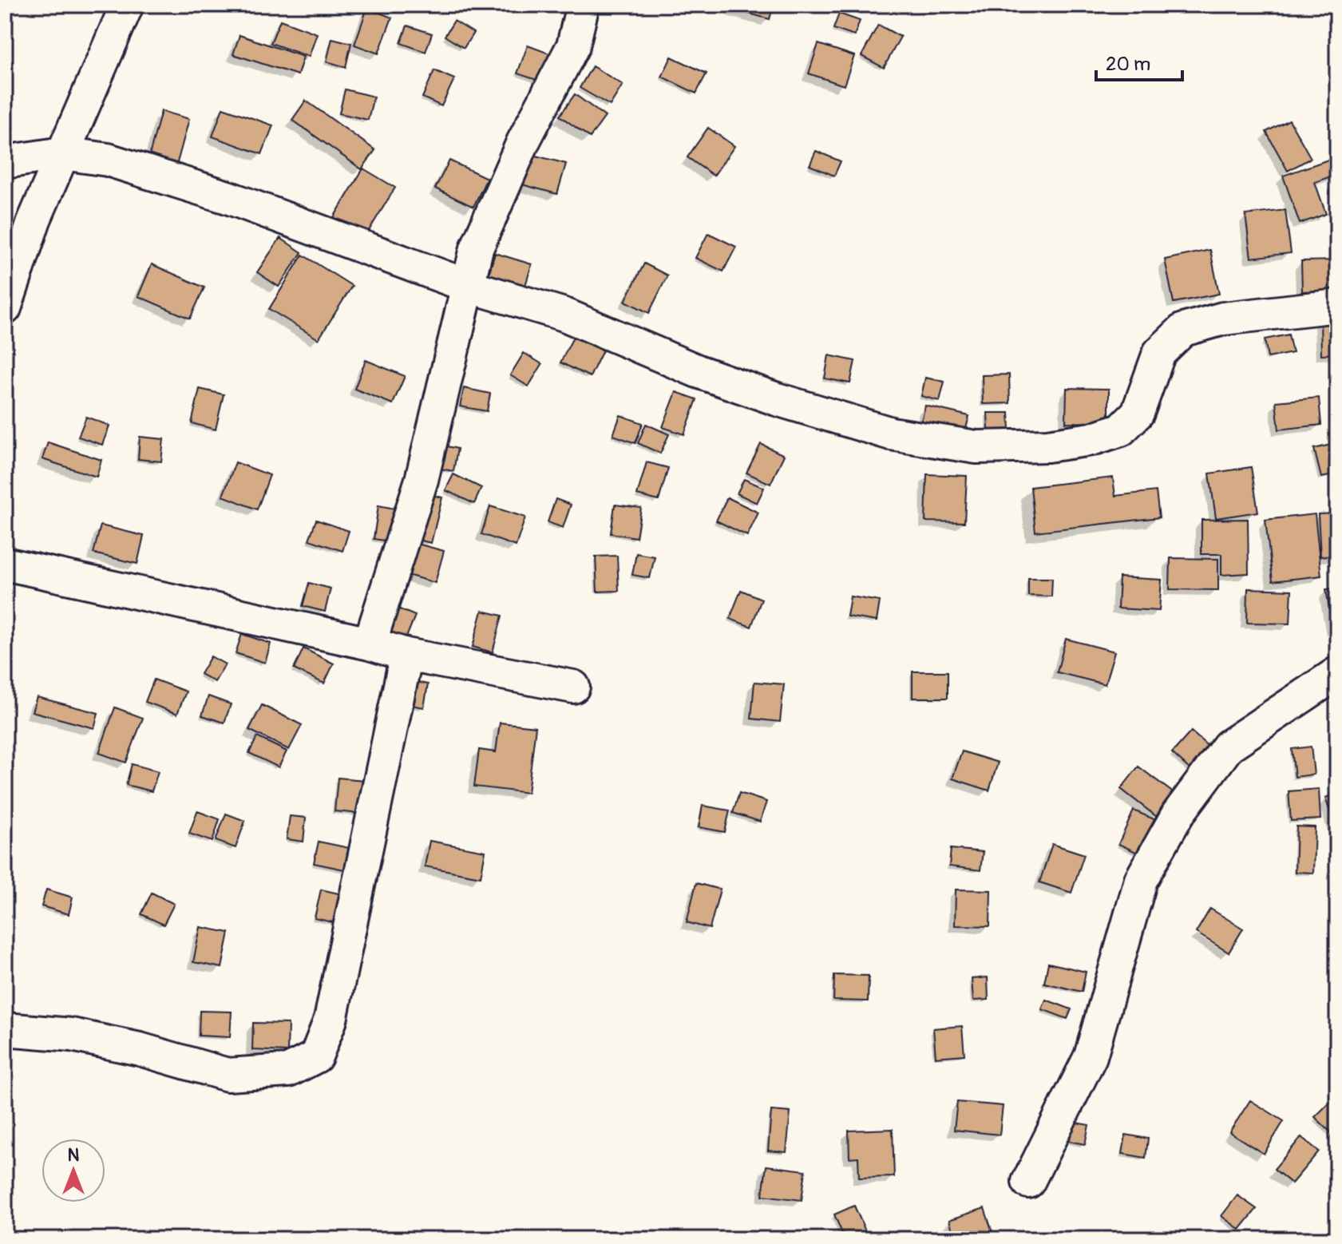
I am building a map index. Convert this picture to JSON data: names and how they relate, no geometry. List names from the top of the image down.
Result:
{
  "scale_bar": "20 m",
  "north": "top"
}
